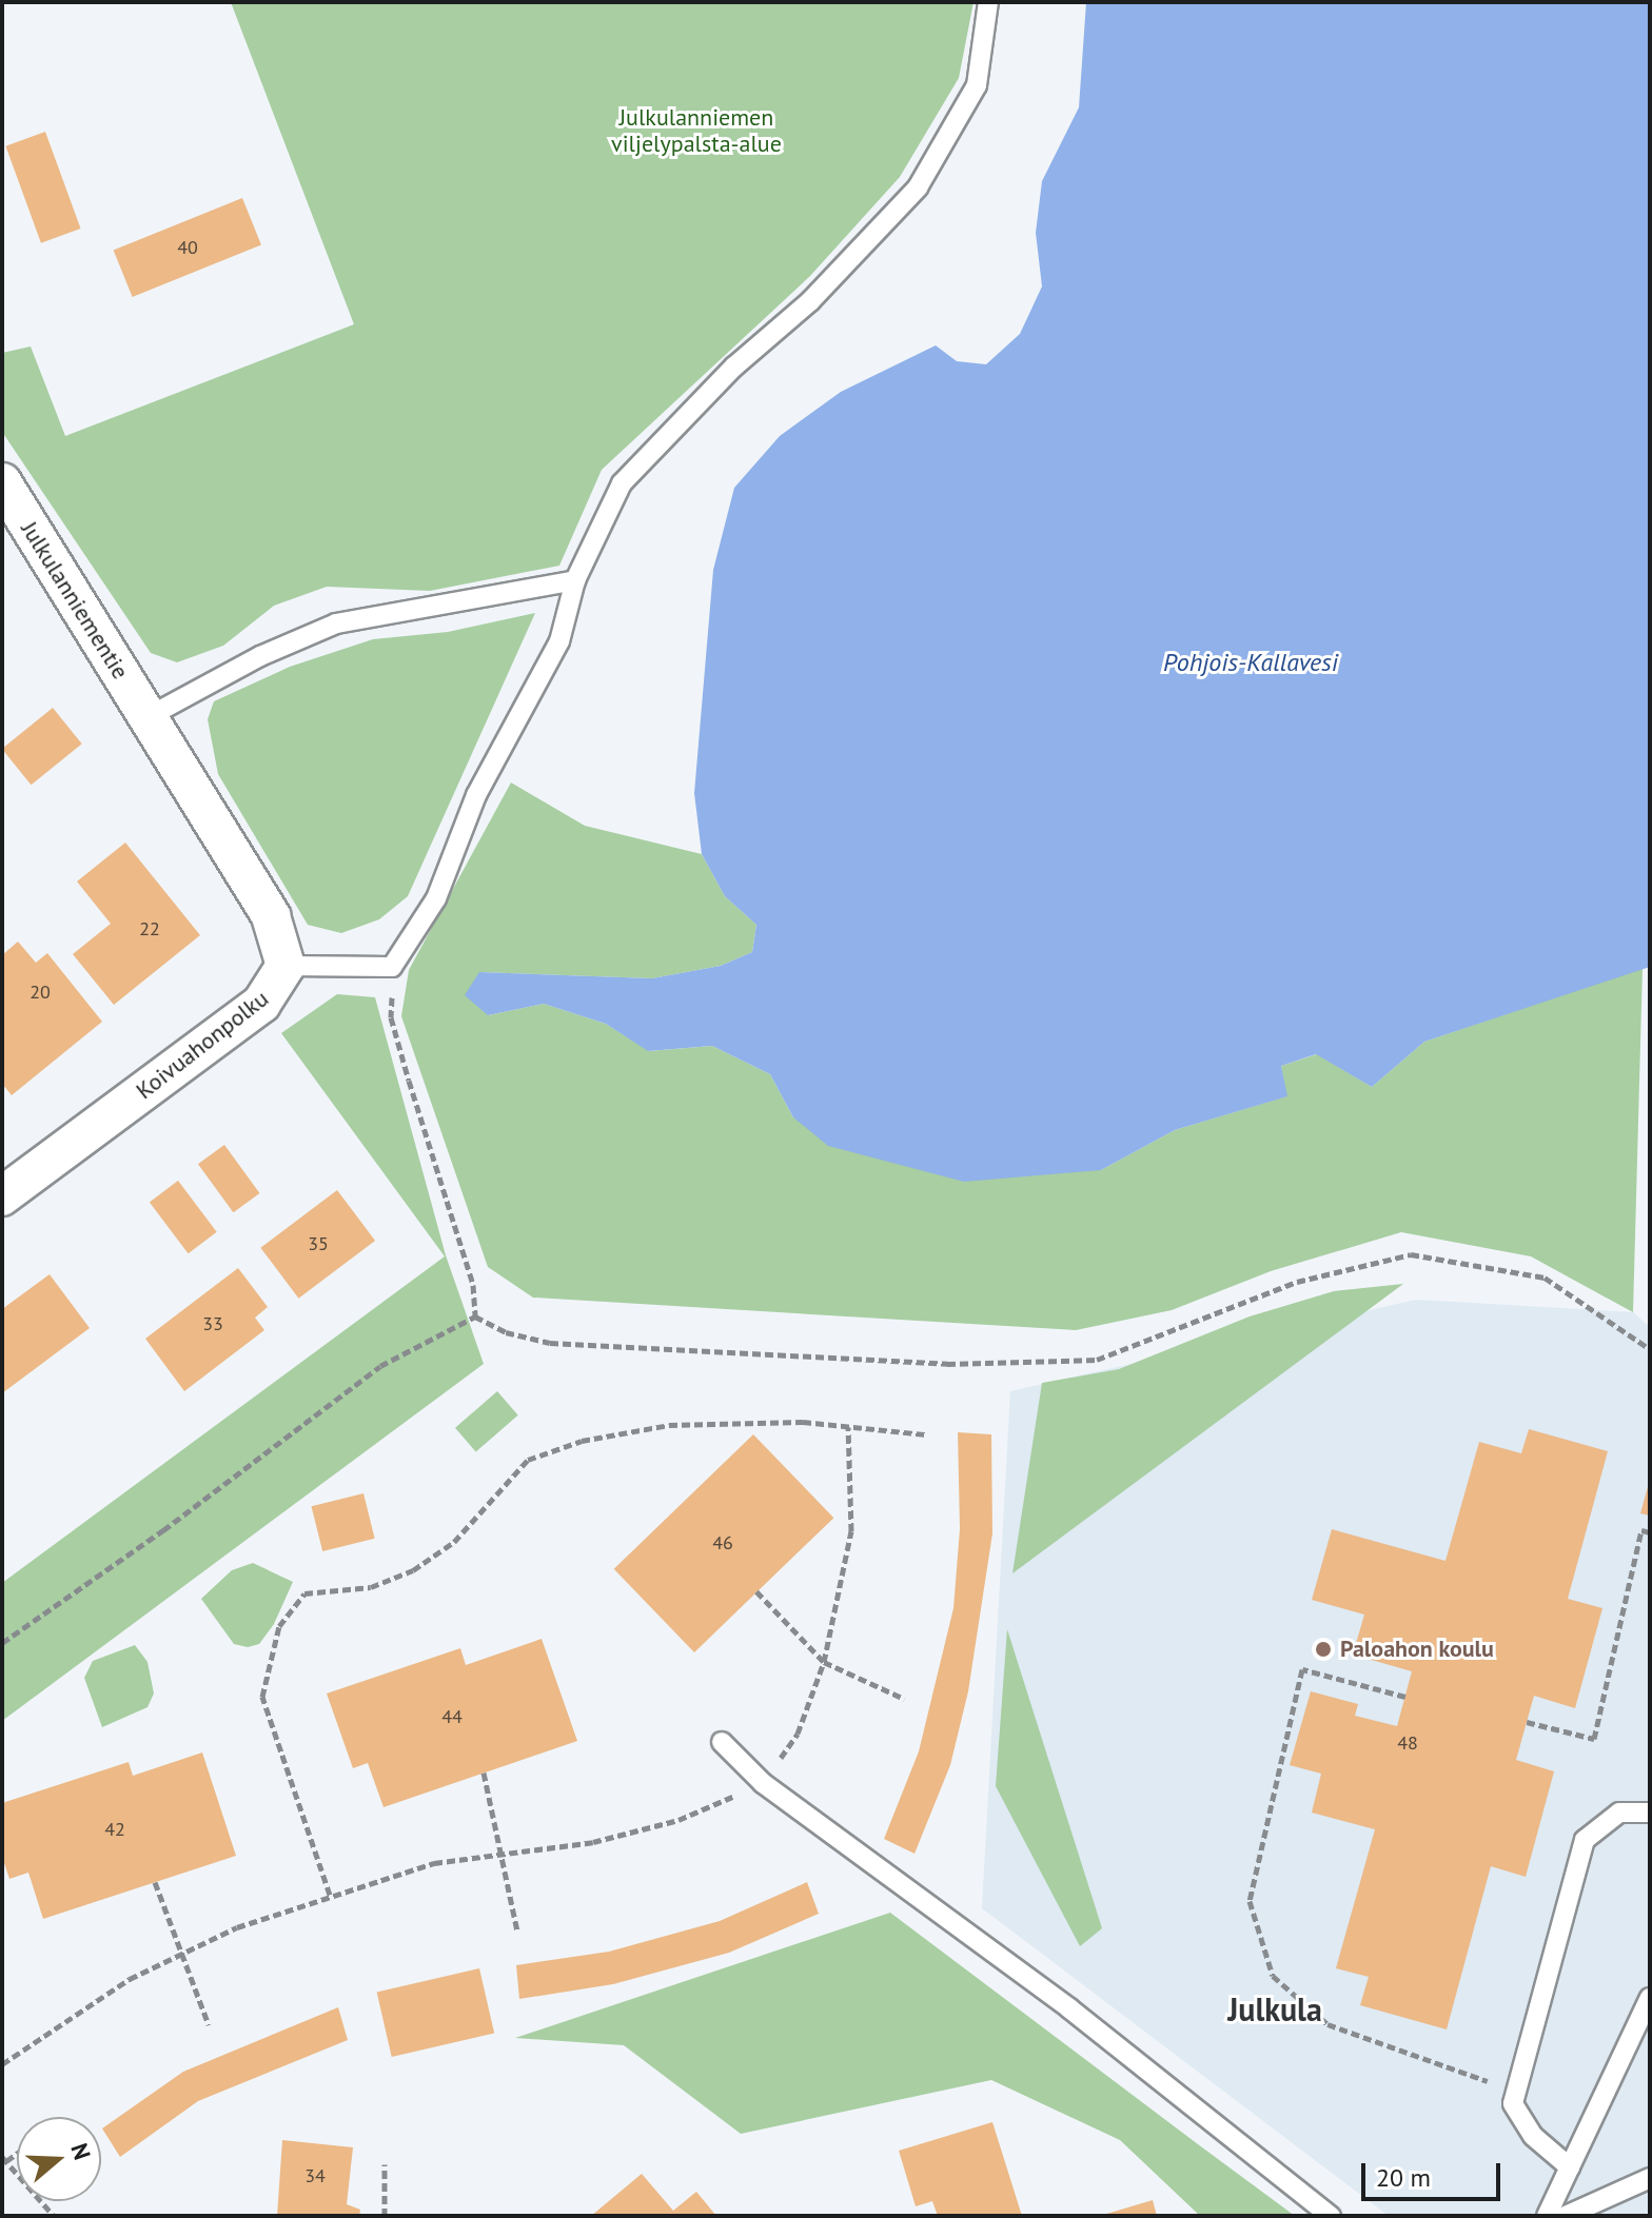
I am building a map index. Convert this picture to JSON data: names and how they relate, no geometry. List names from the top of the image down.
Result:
{
  "streets": {
    "street": ["Julkulanniementie", "Koivuahonpolku"]
  },
  "crossings": [
    ["Julkulanniementie", "Koivuahonpolku"]
  ],
  "districts": ["Julkula"],
  "water": ["Pohjois-Kallavesi"],
  "parks": ["Julkulanniemen viljelypalsta-alue"],
  "places": ["Paloahon koulu"],
  "house_numbers": [
    "40",
    "22",
    "20",
    "35",
    "33",
    "46",
    "44",
    "48",
    "42",
    "34"
  ],
  "scale_bar": "20 m",
  "north": "right"
}
